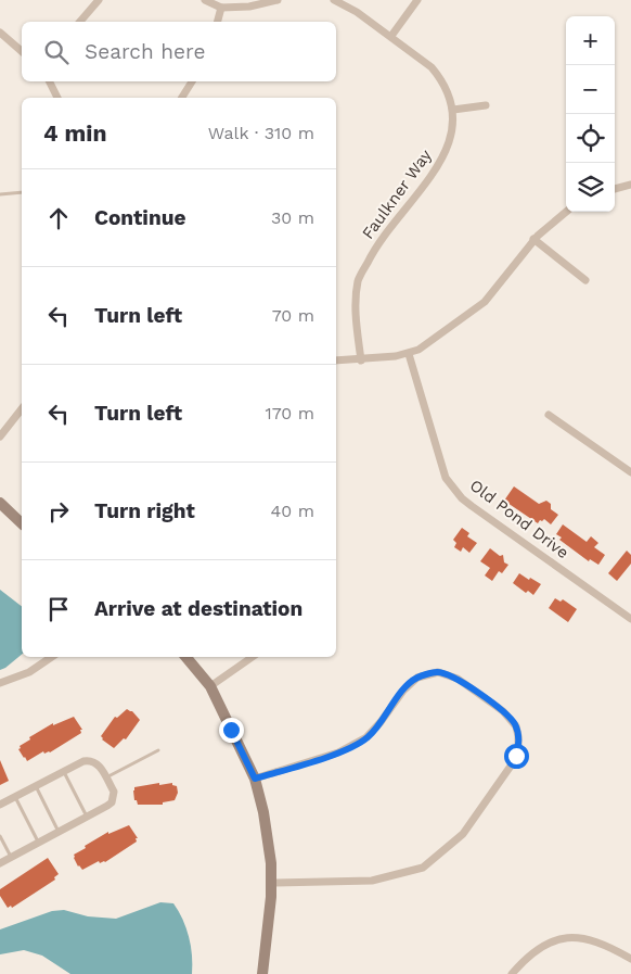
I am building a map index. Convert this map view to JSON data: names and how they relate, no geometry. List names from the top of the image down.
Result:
{
  "streets": {
    "street": ["Faulkner Way", "Old Pond Drive"]
  },
  "page": {
    "map_buttons": ["+", "−"],
    "search": "Search here",
    "heading": ["4 min", "Walk · 310 m"],
    "list": [
      ["Continue", "30 m"],
      ["Turn left", "70 m"],
      ["Turn left", "170 m"],
      ["Turn right", "40 m"],
      "Arrive at destination"
    ]
  }
}
